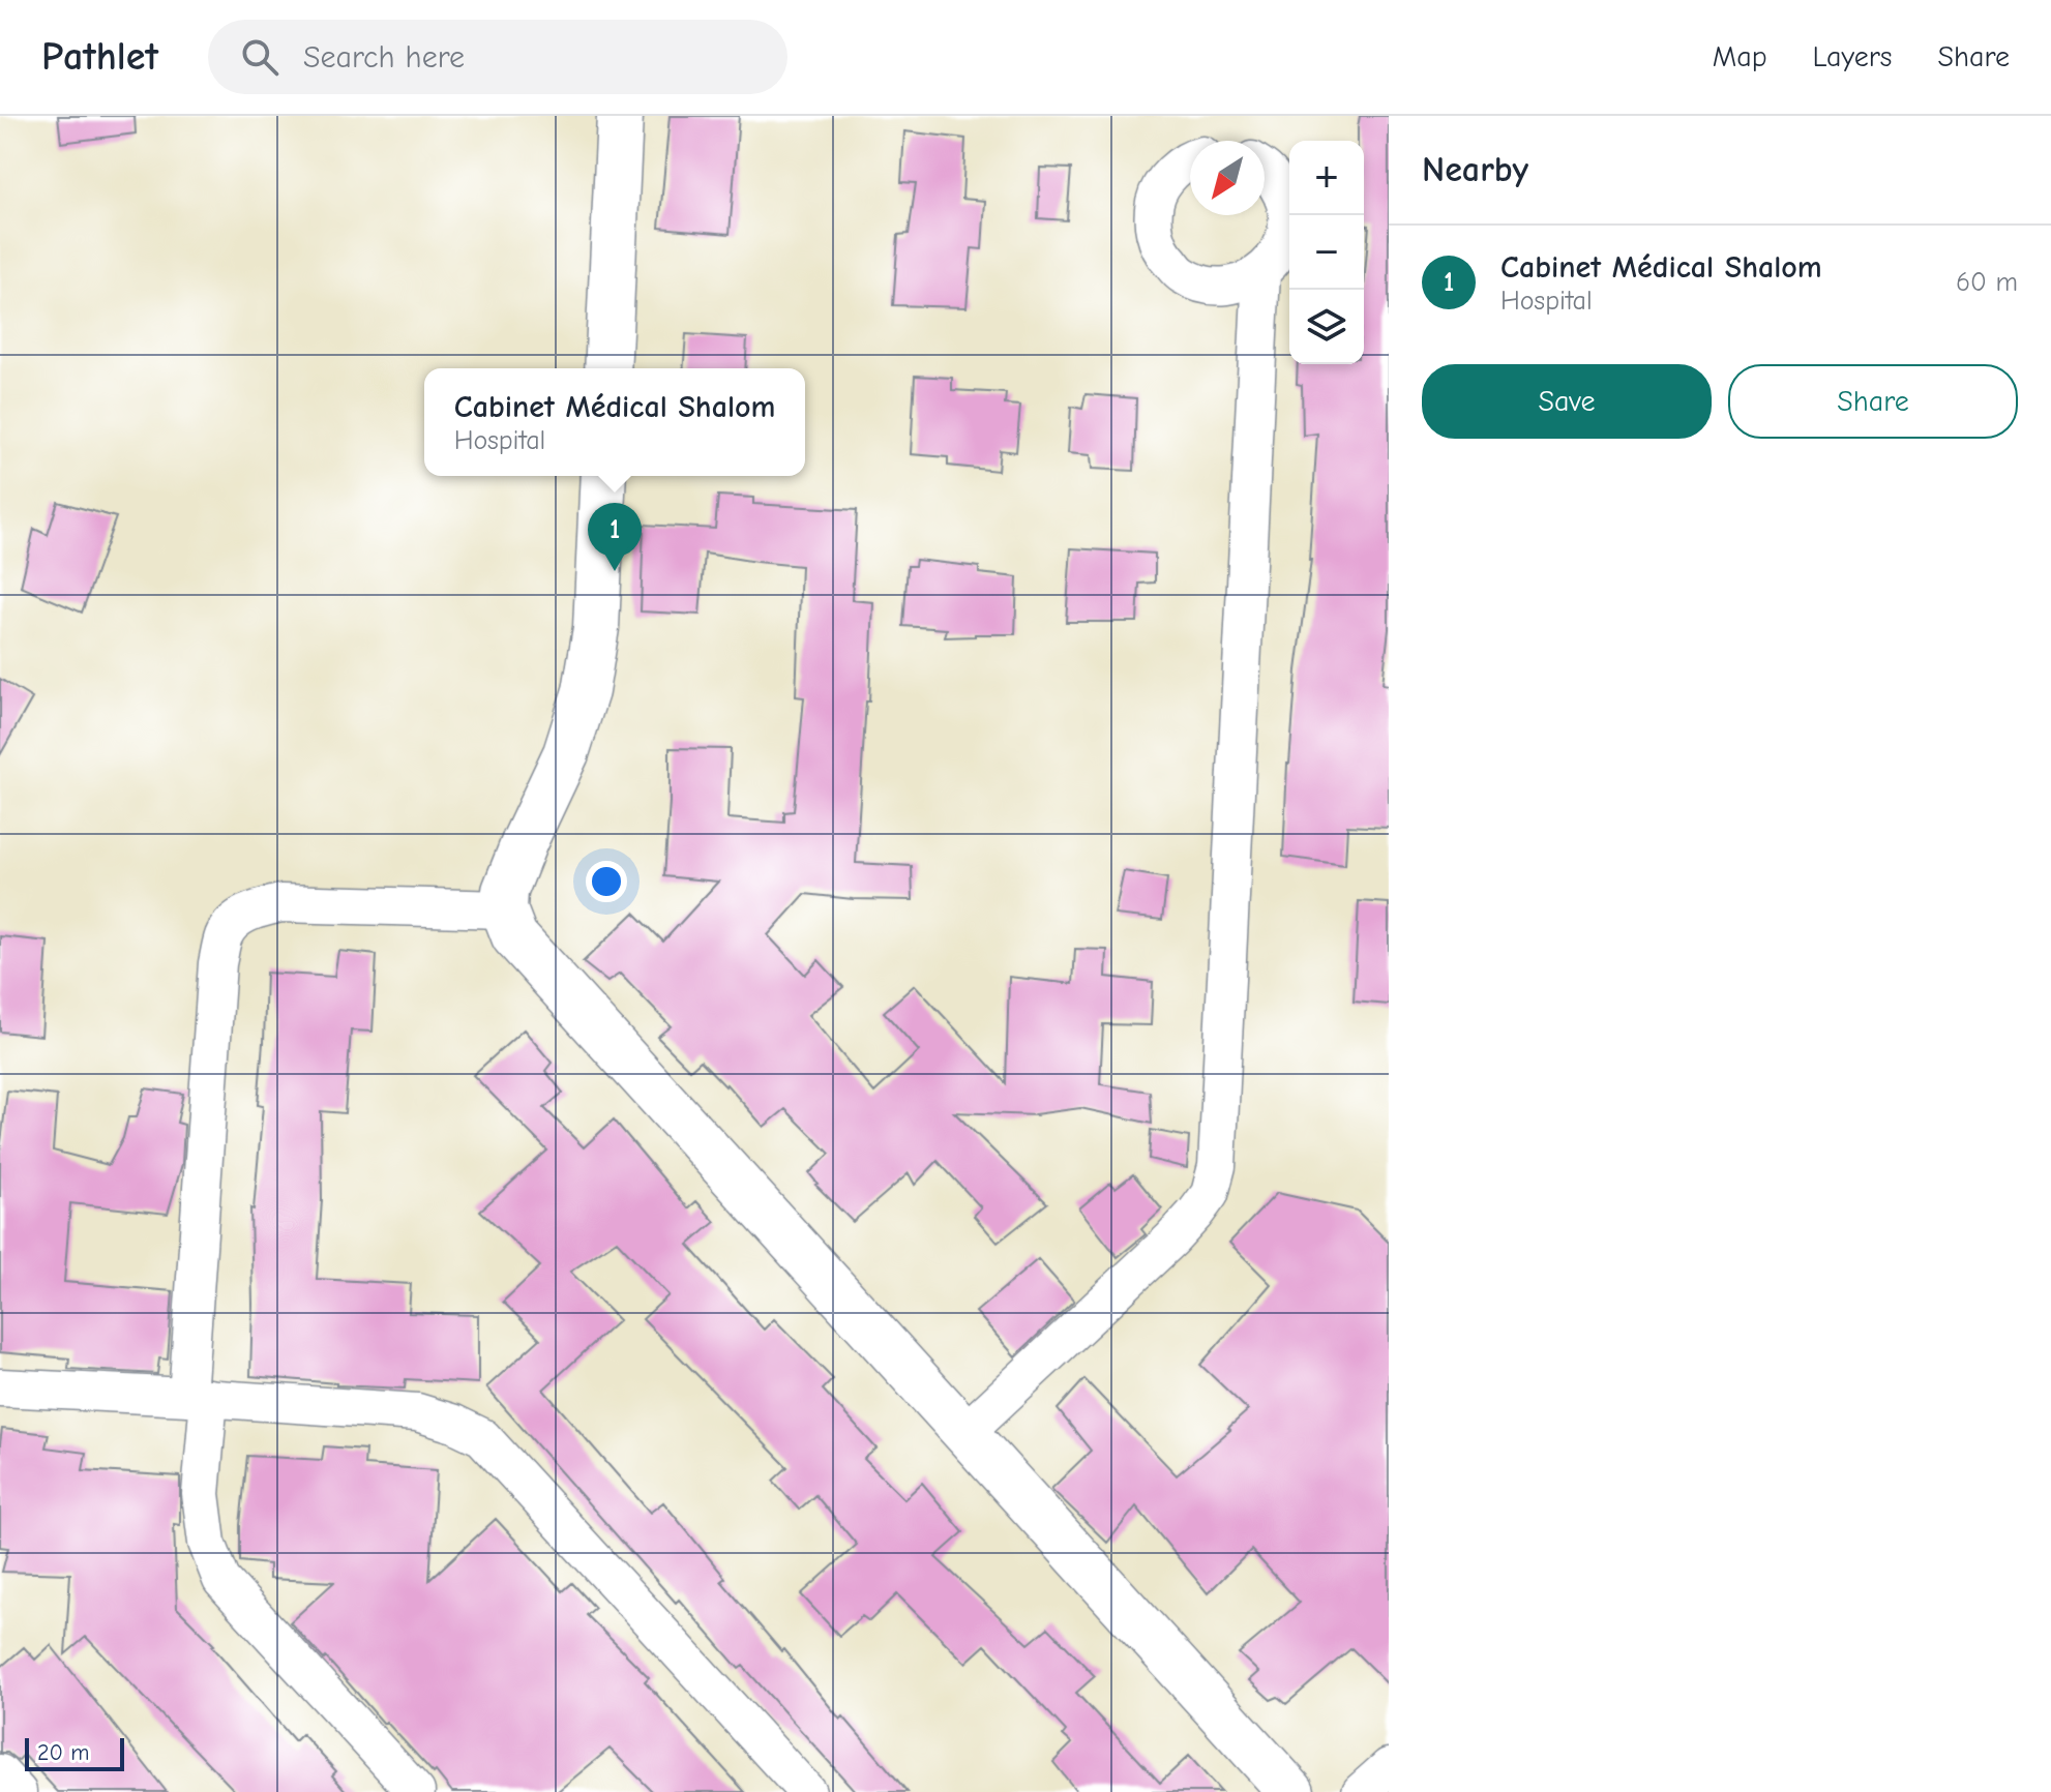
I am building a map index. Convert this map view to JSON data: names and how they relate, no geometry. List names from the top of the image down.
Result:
{
  "scale_bar": "20 m",
  "north": "bottom left",
  "page": {
    "header": "Pathlet",
    "search": "Search here",
    "nav": ["Map", "Layers", "Share"],
    "heading": "Nearby",
    "map_buttons": ["+", "−"],
    "list": [
      {
        "mark": "1",
        "name": "Cabinet Médical Shalom",
        "note": "Hospital",
        "value": "60 m"
      }
    ],
    "buttons": ["Save", "Share"],
    "popup": ["Cabinet Médical Shalom", "Hospital"],
    "pins": "1",
    "scale": "20 m"
  }
}
